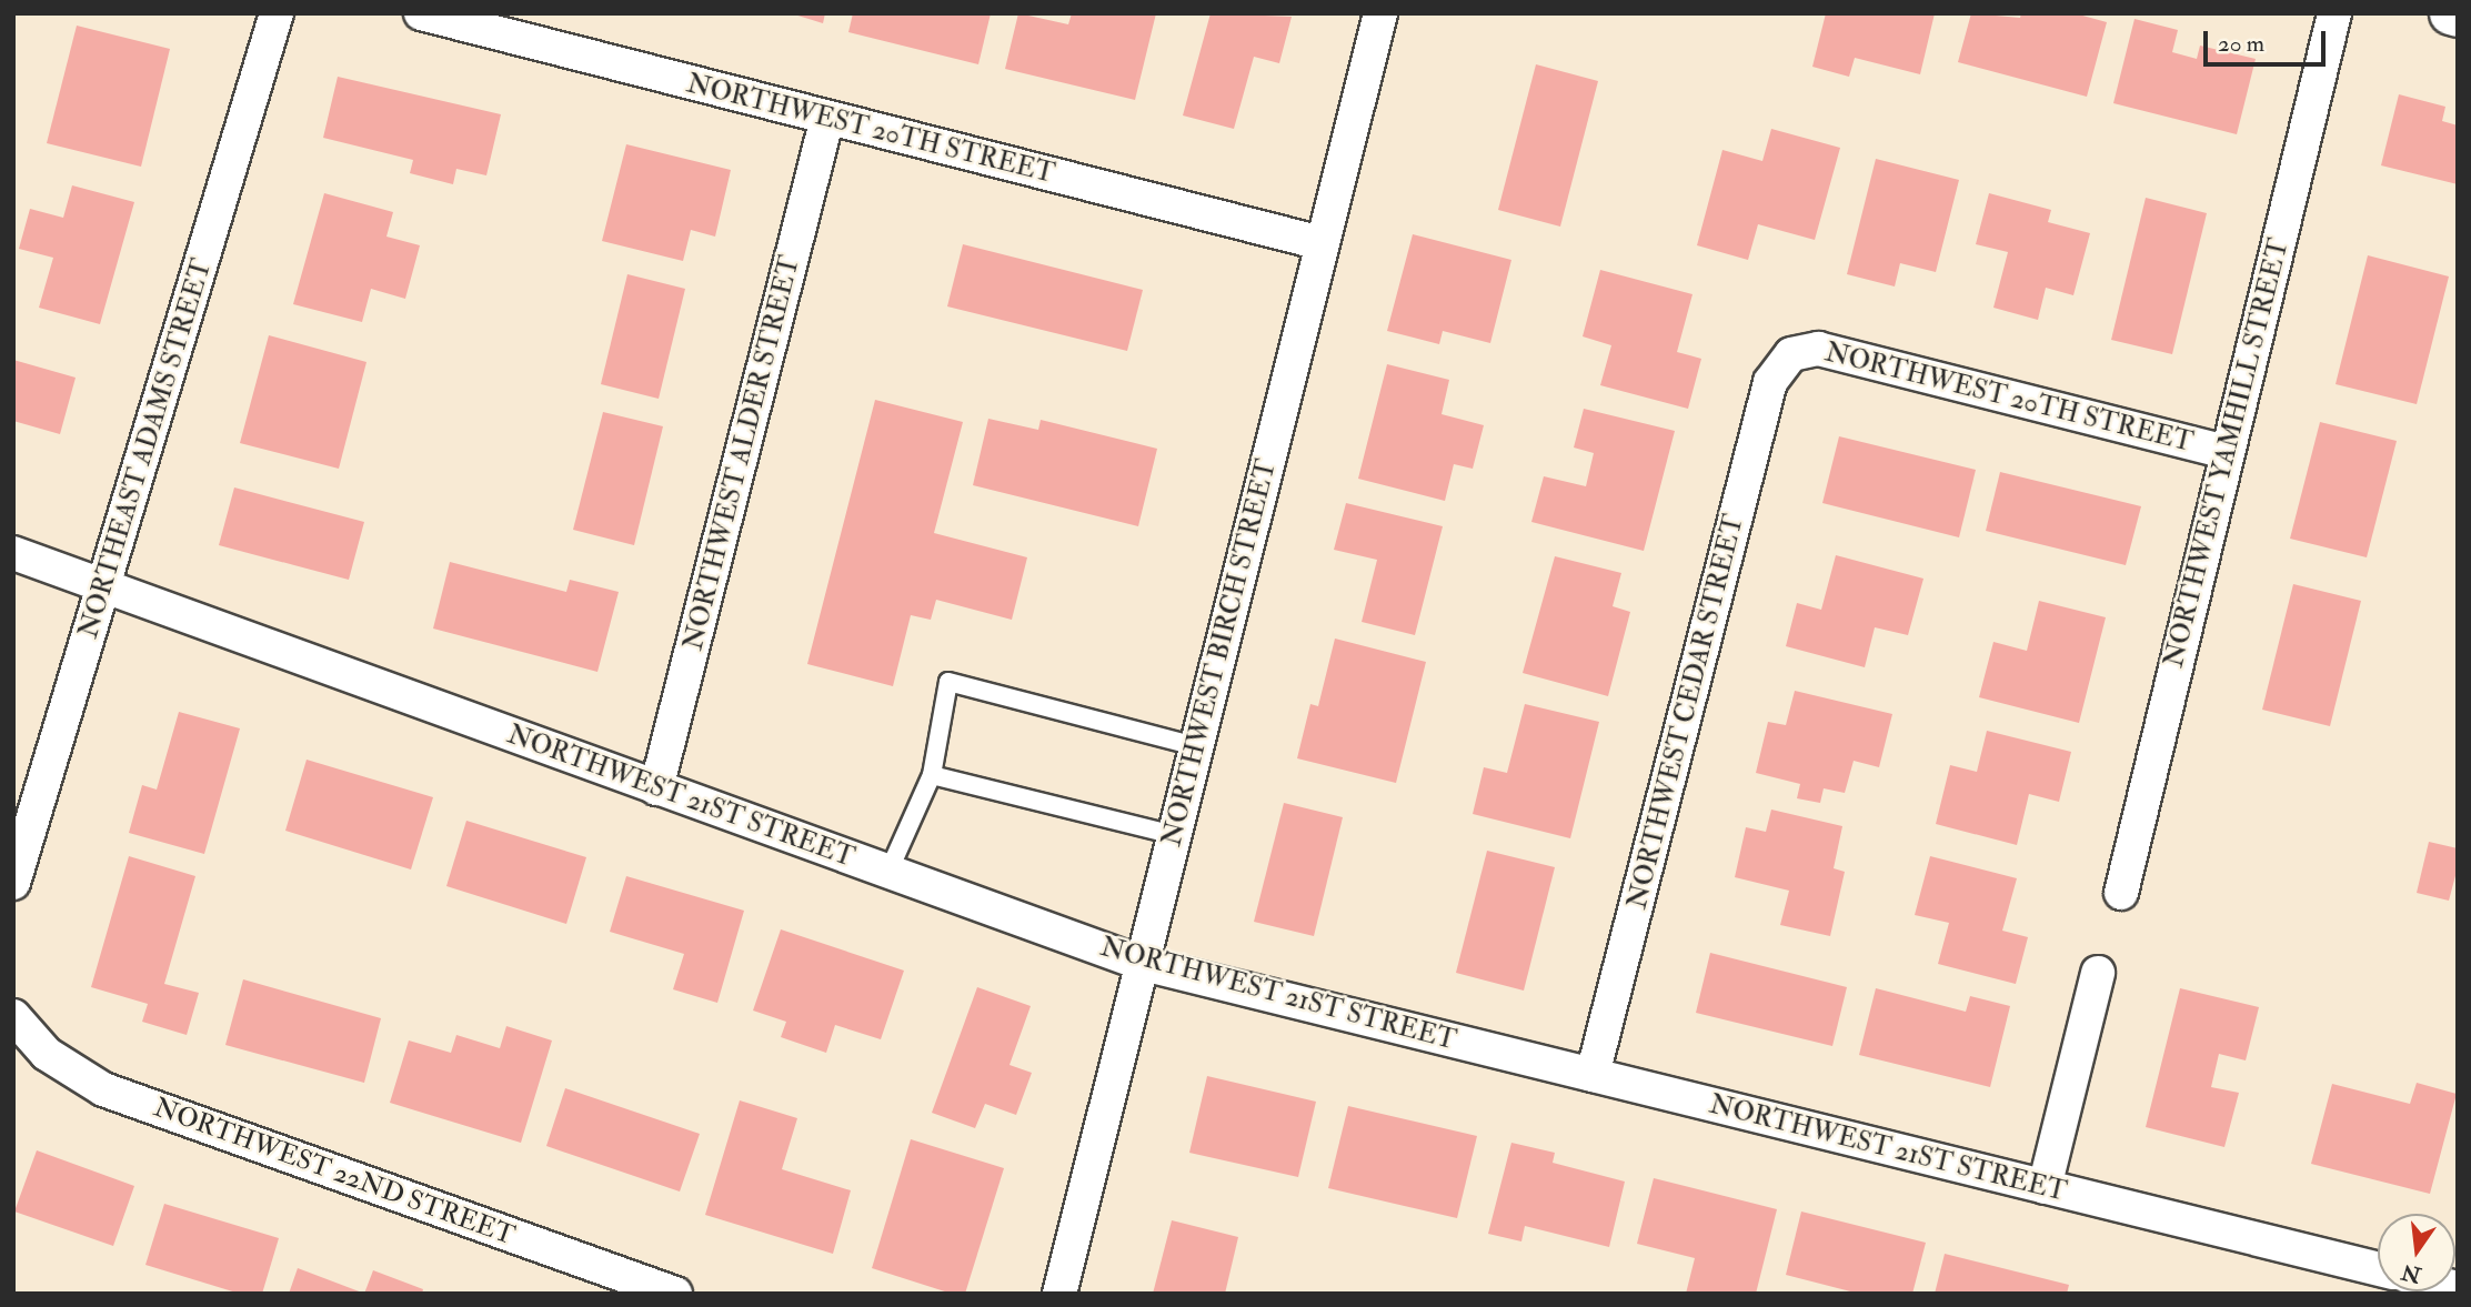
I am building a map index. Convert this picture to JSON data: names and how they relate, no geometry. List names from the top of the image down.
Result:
{
  "streets": {
    "street": [
      "NORTHWEST 20TH STREET",
      "NORTHEAST ADAMS STREET",
      "NORTHWEST ALDER STREET",
      "NORTHWEST YAMHILL STREET",
      "NORTHWEST BIRCH STREET",
      "NORTHWEST CEDAR STREET",
      "NORTHWEST 21ST STREET",
      "NORTHWEST 22ND STREET"
    ]
  },
  "crossings": [
    ["NORTHWEST 20TH STREET", "NORTHWEST ALDER STREET"],
    ["NORTHWEST 20TH STREET", "NORTHWEST YAMHILL STREET"],
    ["NORTHWEST 20TH STREET", "NORTHWEST BIRCH STREET"],
    ["NORTHWEST 20TH STREET", "NORTHWEST CEDAR STREET"],
    ["NORTHEAST ADAMS STREET", "NORTHWEST 21ST STREET"],
    ["NORTHWEST ALDER STREET", "NORTHWEST 21ST STREET"],
    ["NORTHWEST BIRCH STREET", "NORTHWEST 21ST STREET"],
    ["NORTHWEST CEDAR STREET", "NORTHWEST 21ST STREET"]
  ],
  "scale_bar": "20 m",
  "north": "bottom"
}
